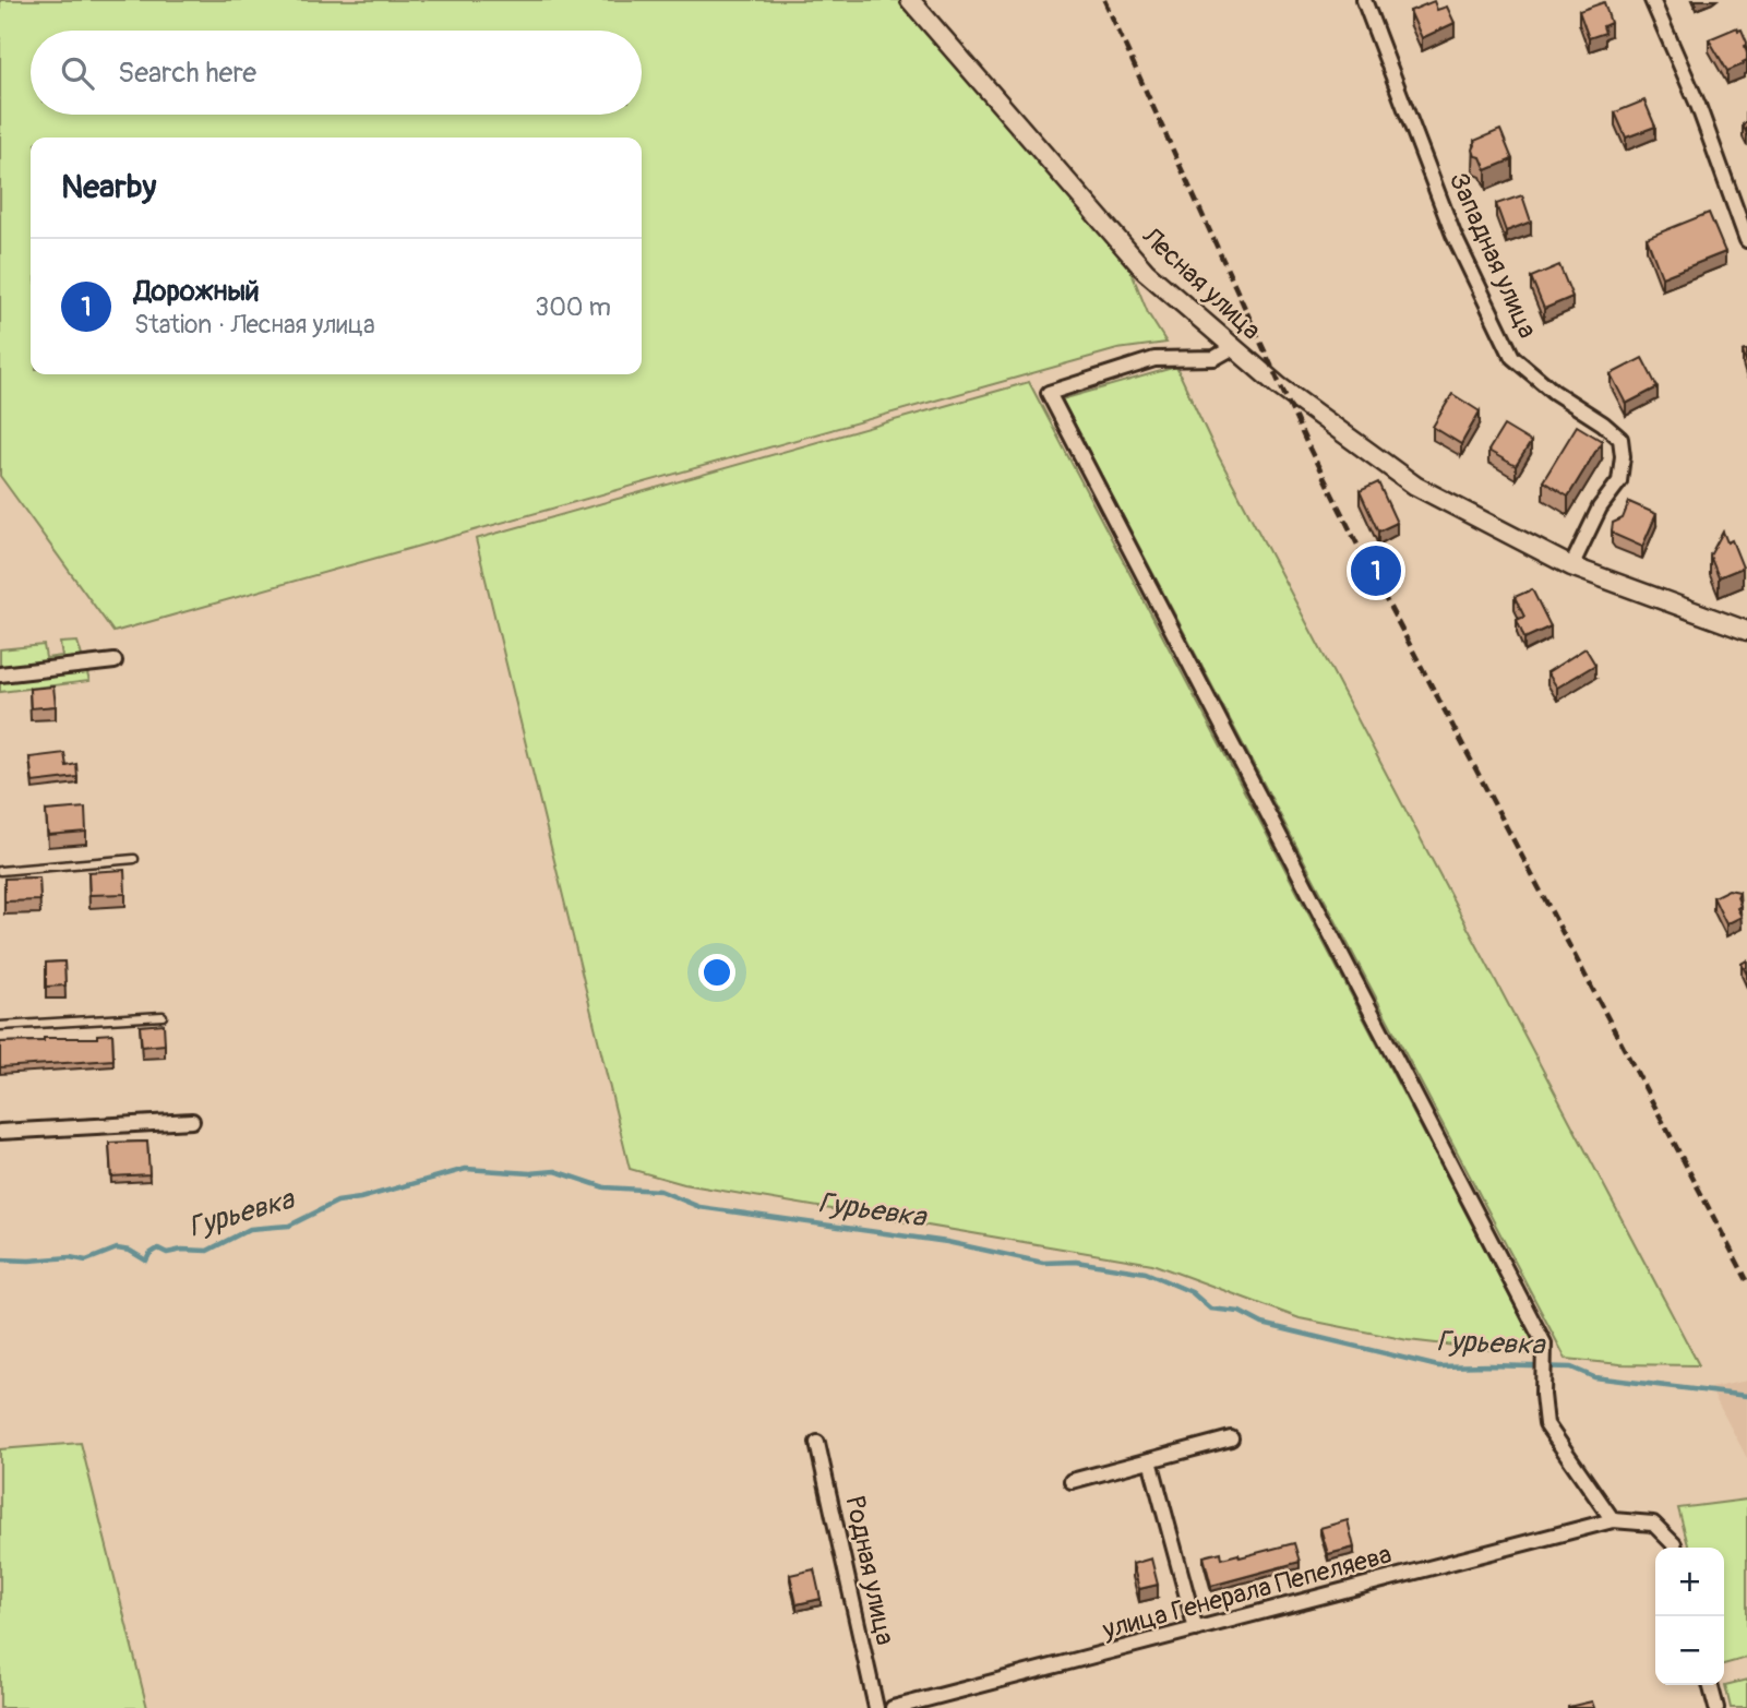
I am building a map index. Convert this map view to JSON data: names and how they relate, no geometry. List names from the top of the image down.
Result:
{
  "streets": {
    "street": [
      "Западная улица",
      "Лесная улица",
      "Родная улица",
      "улица Генерала Пепеляева"
    ]
  },
  "crossings": [
    ["Западная улица", "Лесная улица"]
  ],
  "water": ["Гурьевка"],
  "page": {
    "search": "Search here",
    "heading": "Nearby",
    "list": [
      {
        "mark": "1",
        "name": "Дорожный",
        "note": "Station · Лесная улица",
        "value": "300 m"
      }
    ],
    "pins": "1",
    "map_buttons": ["+", "−"]
  }
}
